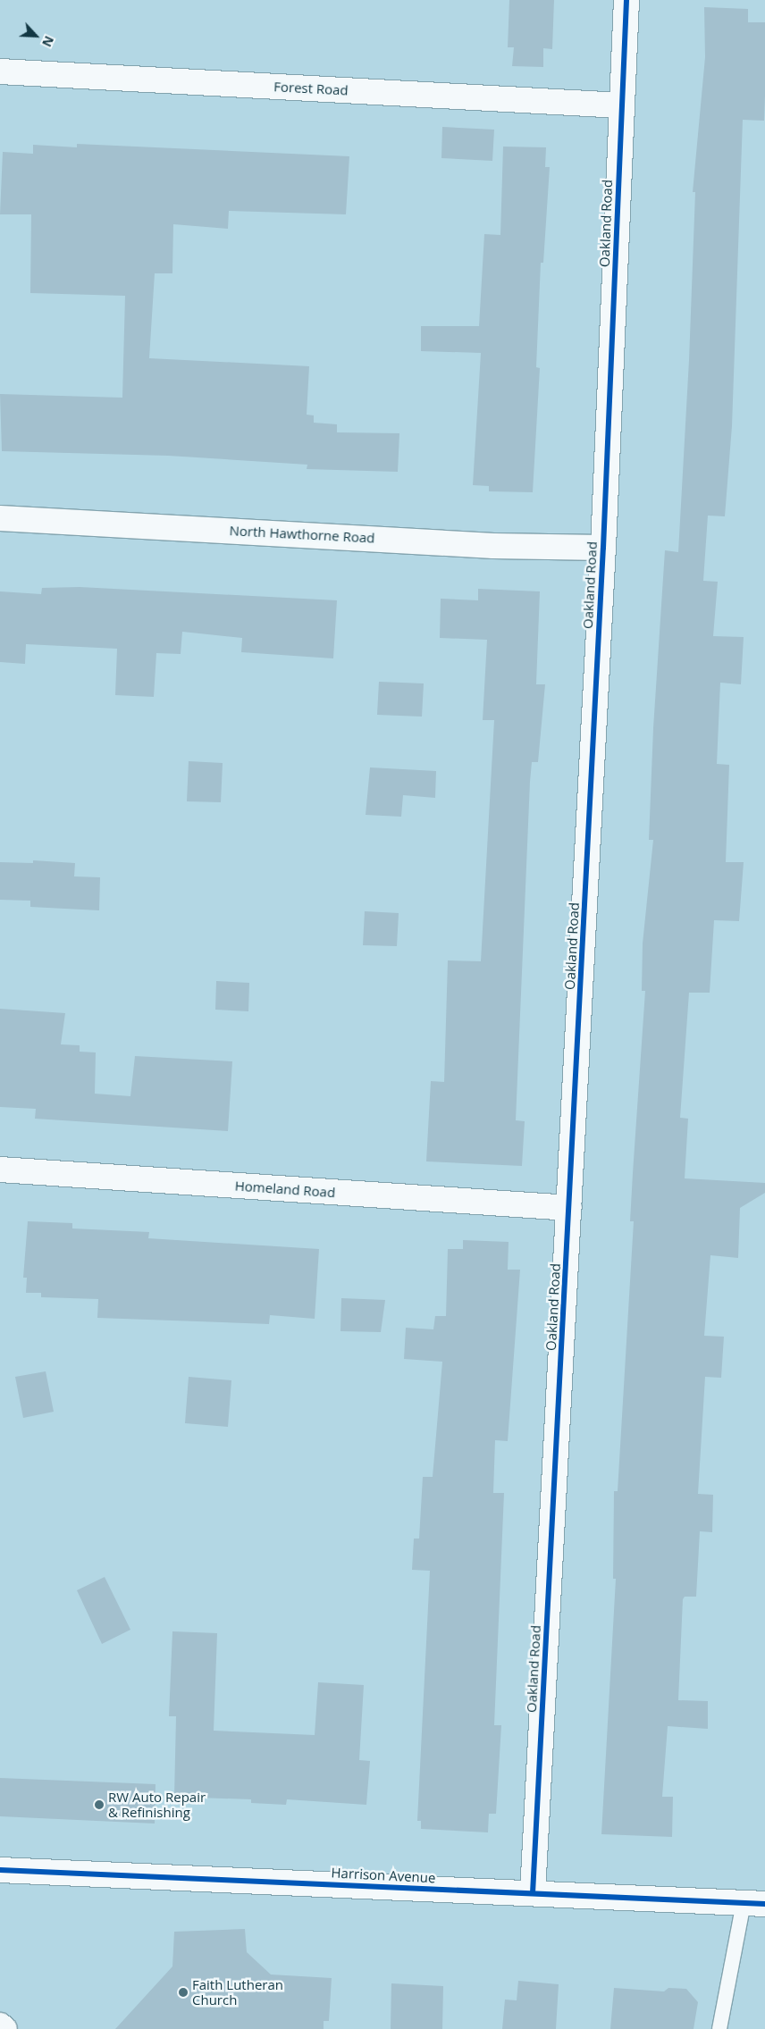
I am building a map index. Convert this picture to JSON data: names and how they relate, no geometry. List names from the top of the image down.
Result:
{
  "streets": {
    "street": [
      "Forest Road",
      "Oakland Road",
      "North Hawthorne Road",
      "Homeland Road",
      "Harrison Avenue"
    ]
  },
  "crossings": [
    ["Forest Road", "Oakland Road"],
    ["Oakland Road", "North Hawthorne Road"],
    ["Oakland Road", "Homeland Road"],
    ["Oakland Road", "Harrison Avenue"]
  ],
  "places": ["RW Auto Repair & Refinishing", "Faith Lutheran Church"],
  "north": "bottom right"
}
